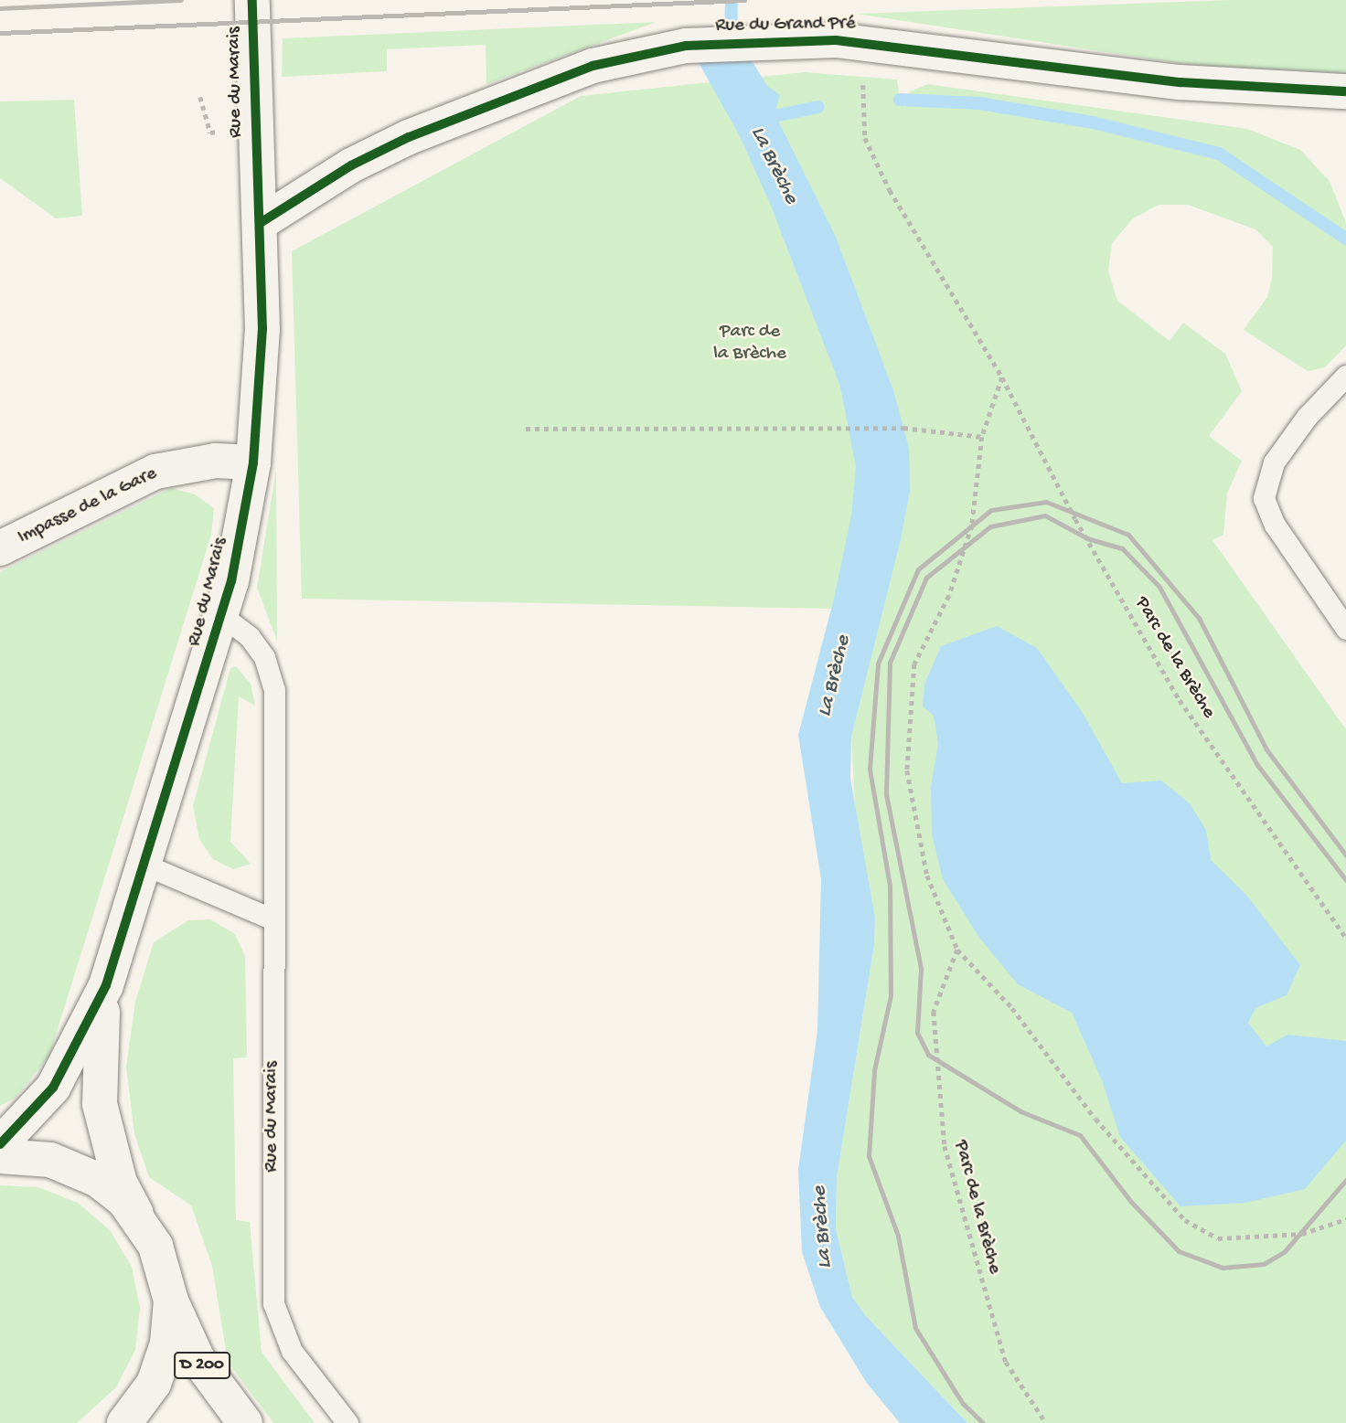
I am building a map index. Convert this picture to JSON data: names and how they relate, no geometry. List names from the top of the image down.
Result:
{
  "streets": {
    "street": [
      "Rue du Grand Pré",
      "Rue du Marais",
      "Impasse de la Gare",
      "D 200"
    ],
    "path": ["Parc de la Brèche"]
  },
  "crossings": [
    ["Rue du Grand Pré", "Rue du Marais"],
    ["Rue du Grand Pré", "Parc de la Brèche"],
    ["Rue du Marais", "Impasse de la Gare"]
  ],
  "water": ["La Brèche"],
  "parks": ["Parc de la Brèche"]
}
